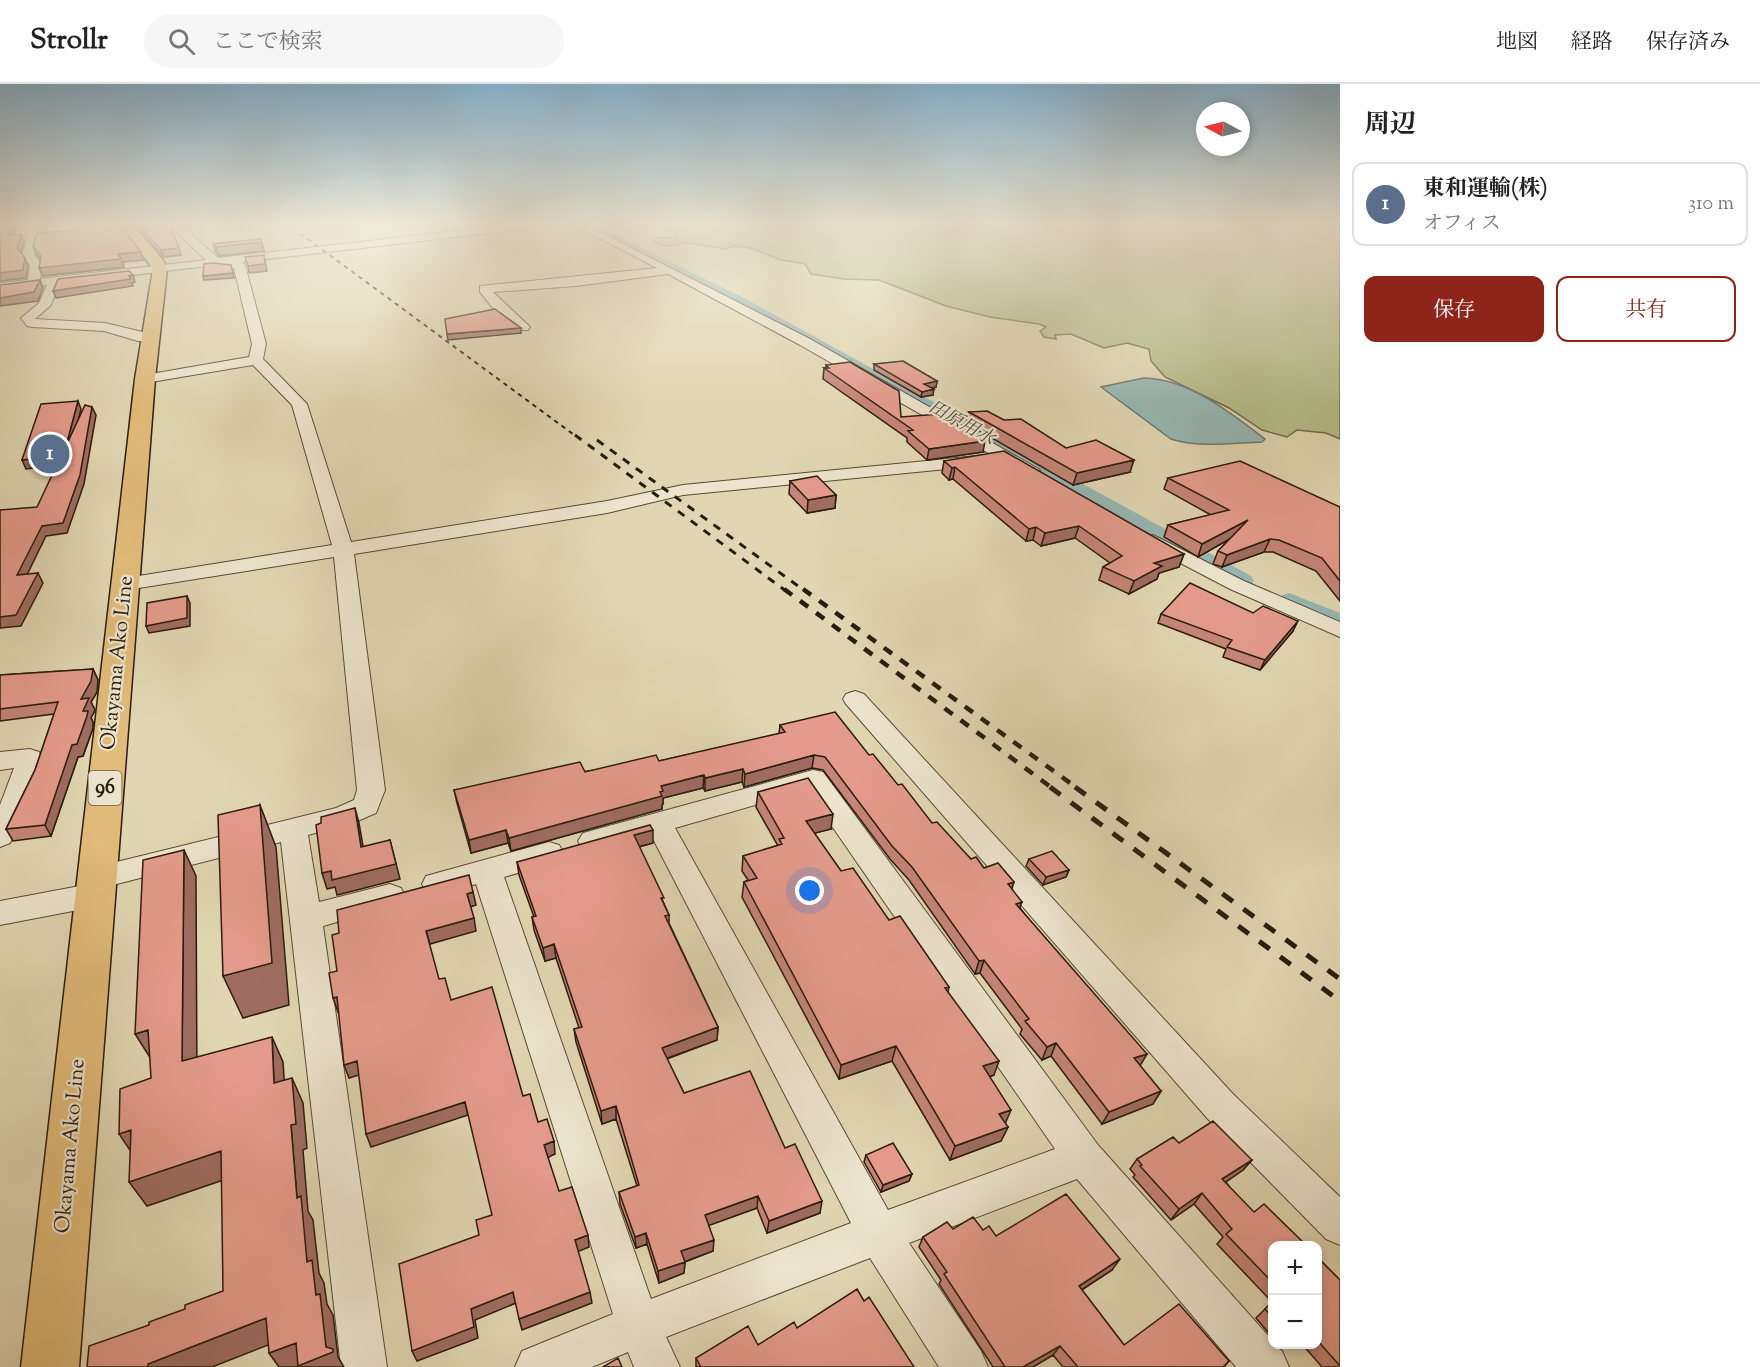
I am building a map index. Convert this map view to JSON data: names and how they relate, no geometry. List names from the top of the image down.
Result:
{
  "streets": {
    "main road": ["Okayama Ako Line", "96"]
  },
  "water": ["田原用水"],
  "north": "left",
  "page": {
    "header": "Strollr",
    "search": "ここで検索",
    "nav": ["地図", "経路", "保存済み"],
    "heading": "周辺",
    "list": [
      {
        "mark": "1",
        "name": "東和運輸(株)",
        "note": "オフィス",
        "value": "310 m"
      }
    ],
    "buttons": ["保存", "共有"],
    "pins": "1",
    "map_buttons": ["+", "−"]
  }
}
